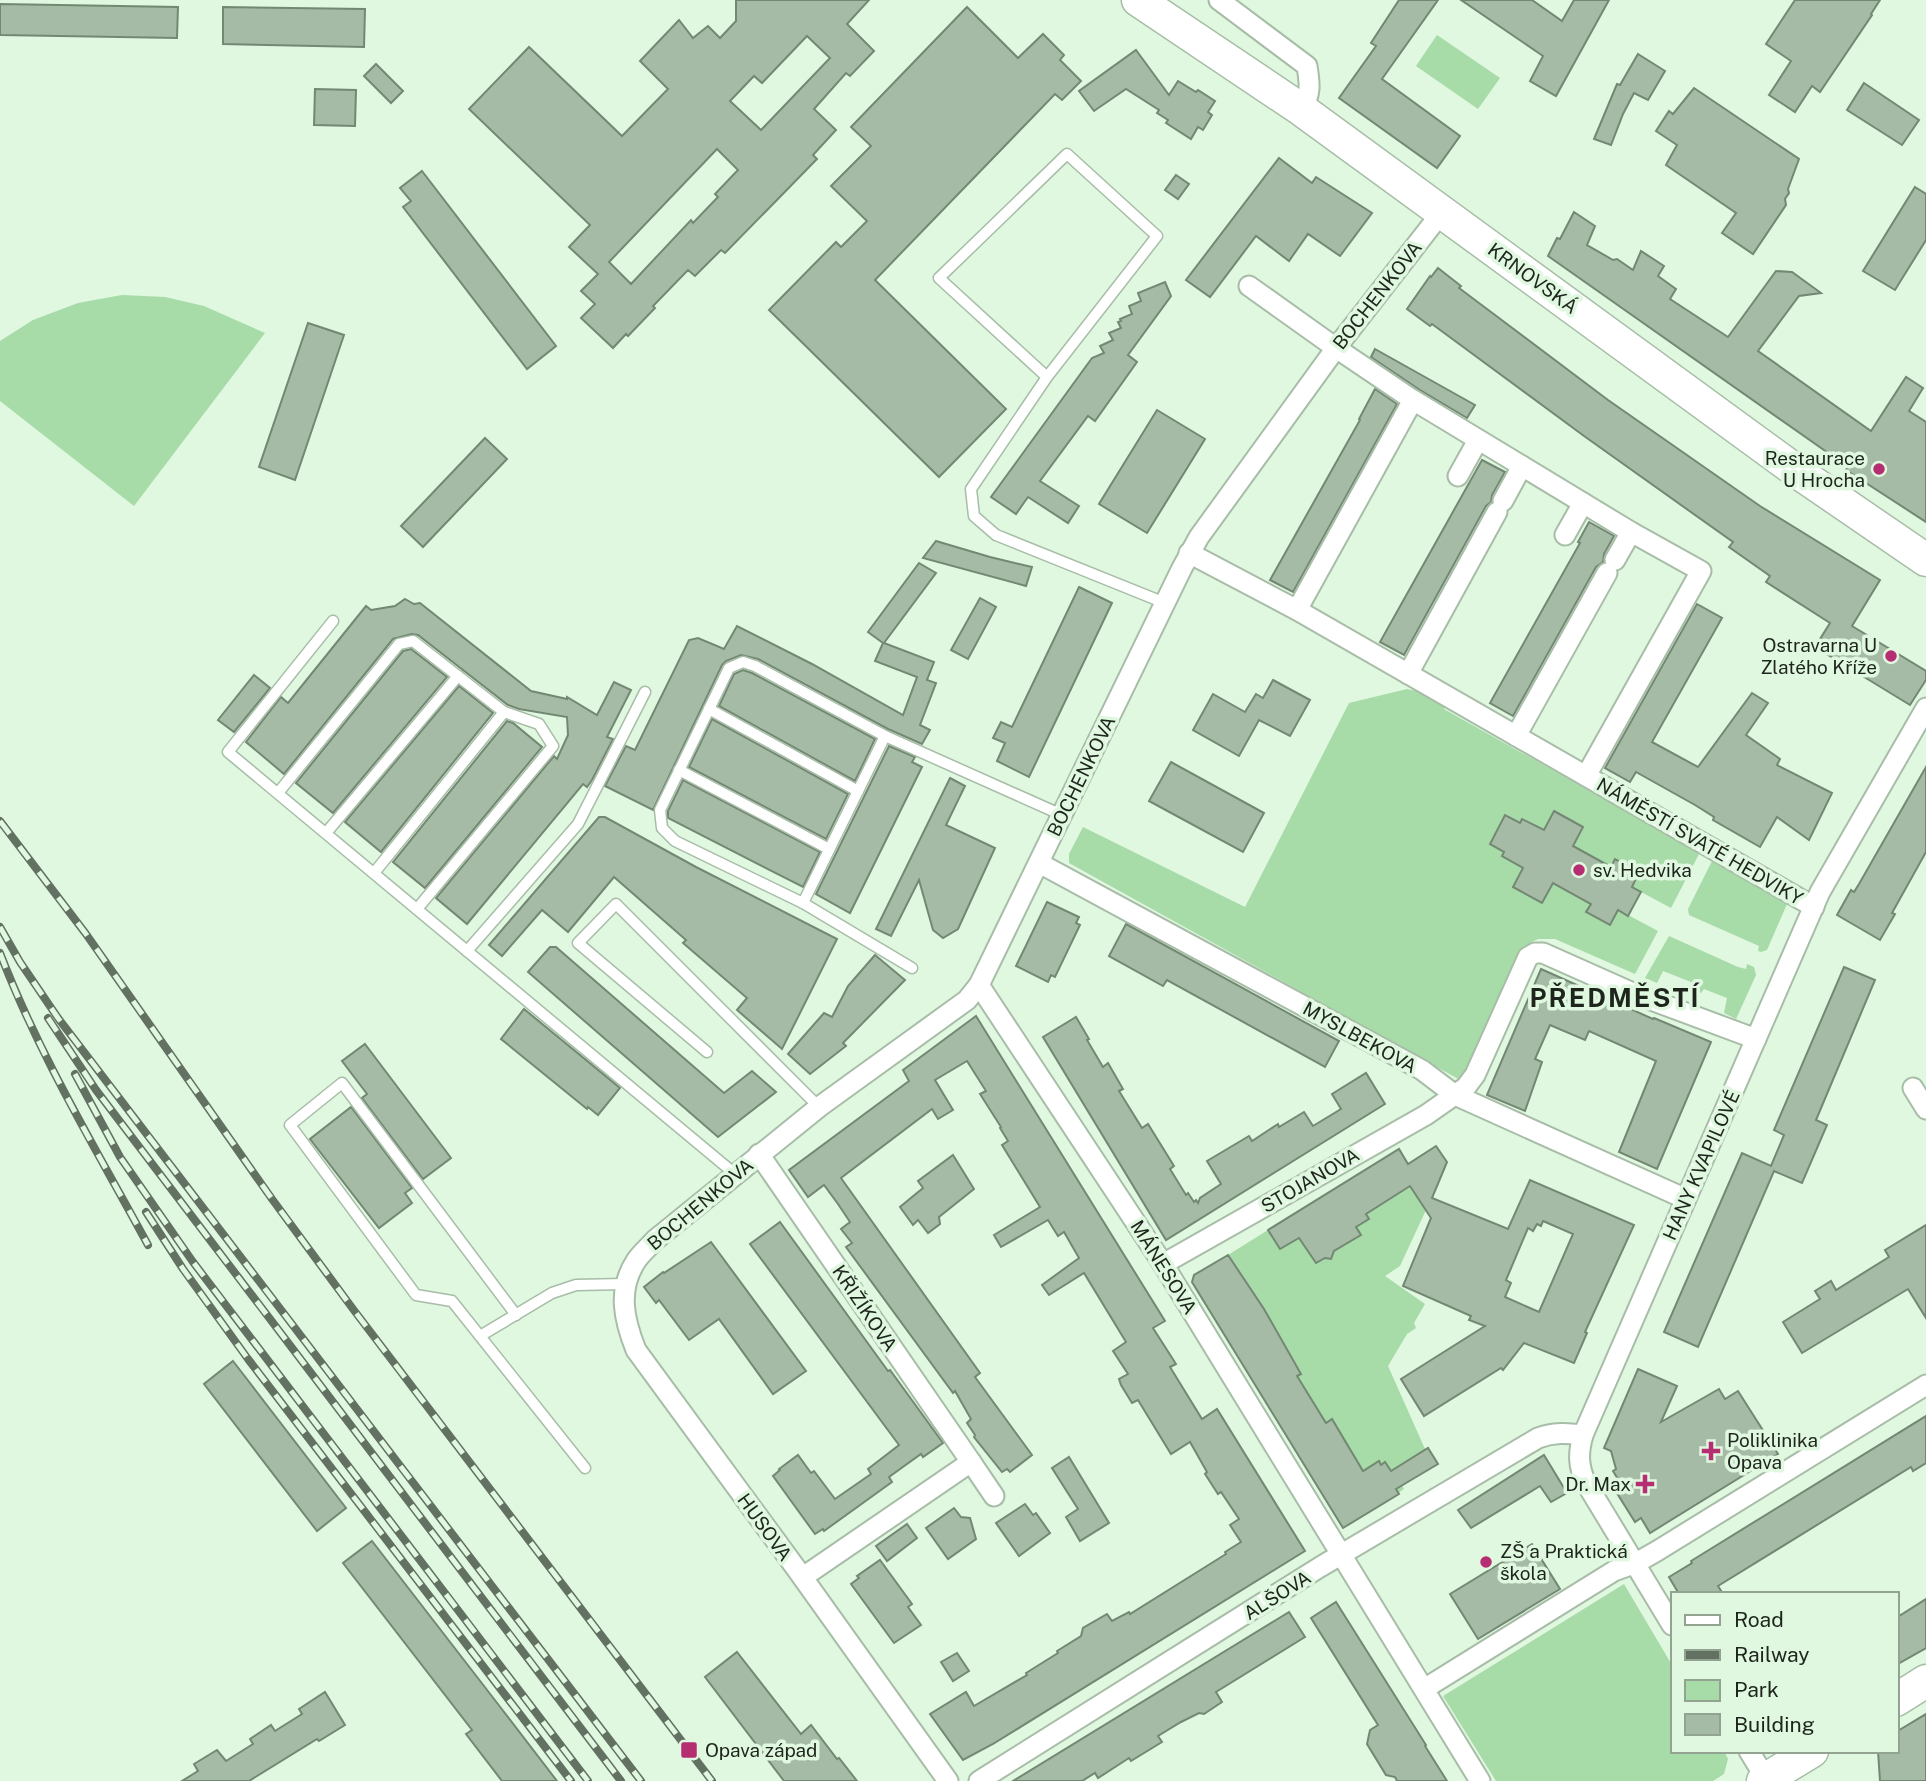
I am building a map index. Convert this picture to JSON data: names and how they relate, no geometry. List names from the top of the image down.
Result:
{
  "streets": {
    "main road": ["KRNOVSKÁ"],
    "street": [
      "BOCHENKOVA",
      "NÁMĚSTÍ SVATÉ HEDVIKY",
      "MYSLBEKOVA",
      "HANY KVAPILOVÉ",
      "STOJANOVA",
      "MÁNESOVA",
      "KŘIŽÍKOVA",
      "HUSOVA",
      "ALŠOVA"
    ]
  },
  "crossings": [
    ["KRNOVSKÁ", "BOCHENKOVA"],
    ["BOCHENKOVA", "NÁMĚSTÍ SVATÉ HEDVIKY"],
    ["BOCHENKOVA", "MYSLBEKOVA"],
    ["BOCHENKOVA", "MÁNESOVA"],
    ["BOCHENKOVA", "KŘIŽÍKOVA"],
    ["BOCHENKOVA", "HUSOVA"],
    ["NÁMĚSTÍ SVATÉ HEDVIKY", "HANY KVAPILOVÉ"],
    ["MYSLBEKOVA", "HANY KVAPILOVÉ"],
    ["MYSLBEKOVA", "STOJANOVA"],
    ["HANY KVAPILOVÉ", "ALŠOVA"],
    ["STOJANOVA", "MÁNESOVA"],
    ["MÁNESOVA", "ALŠOVA"]
  ],
  "districts": ["PŘEDMĚSTÍ"],
  "places": {
    "other": [
      "Restaurace U Hrocha",
      "Ostravarna U Zlatého Kříže",
      "sv. Hedvika",
      "ZŠ a Praktická škola"
    ],
    "health": ["Poliklinika Opava", "Dr. Max"],
    "transit": ["Opava západ"]
  },
  "legend": [
    "Road",
    "Railway",
    "Park",
    "Building"
  ]
}
